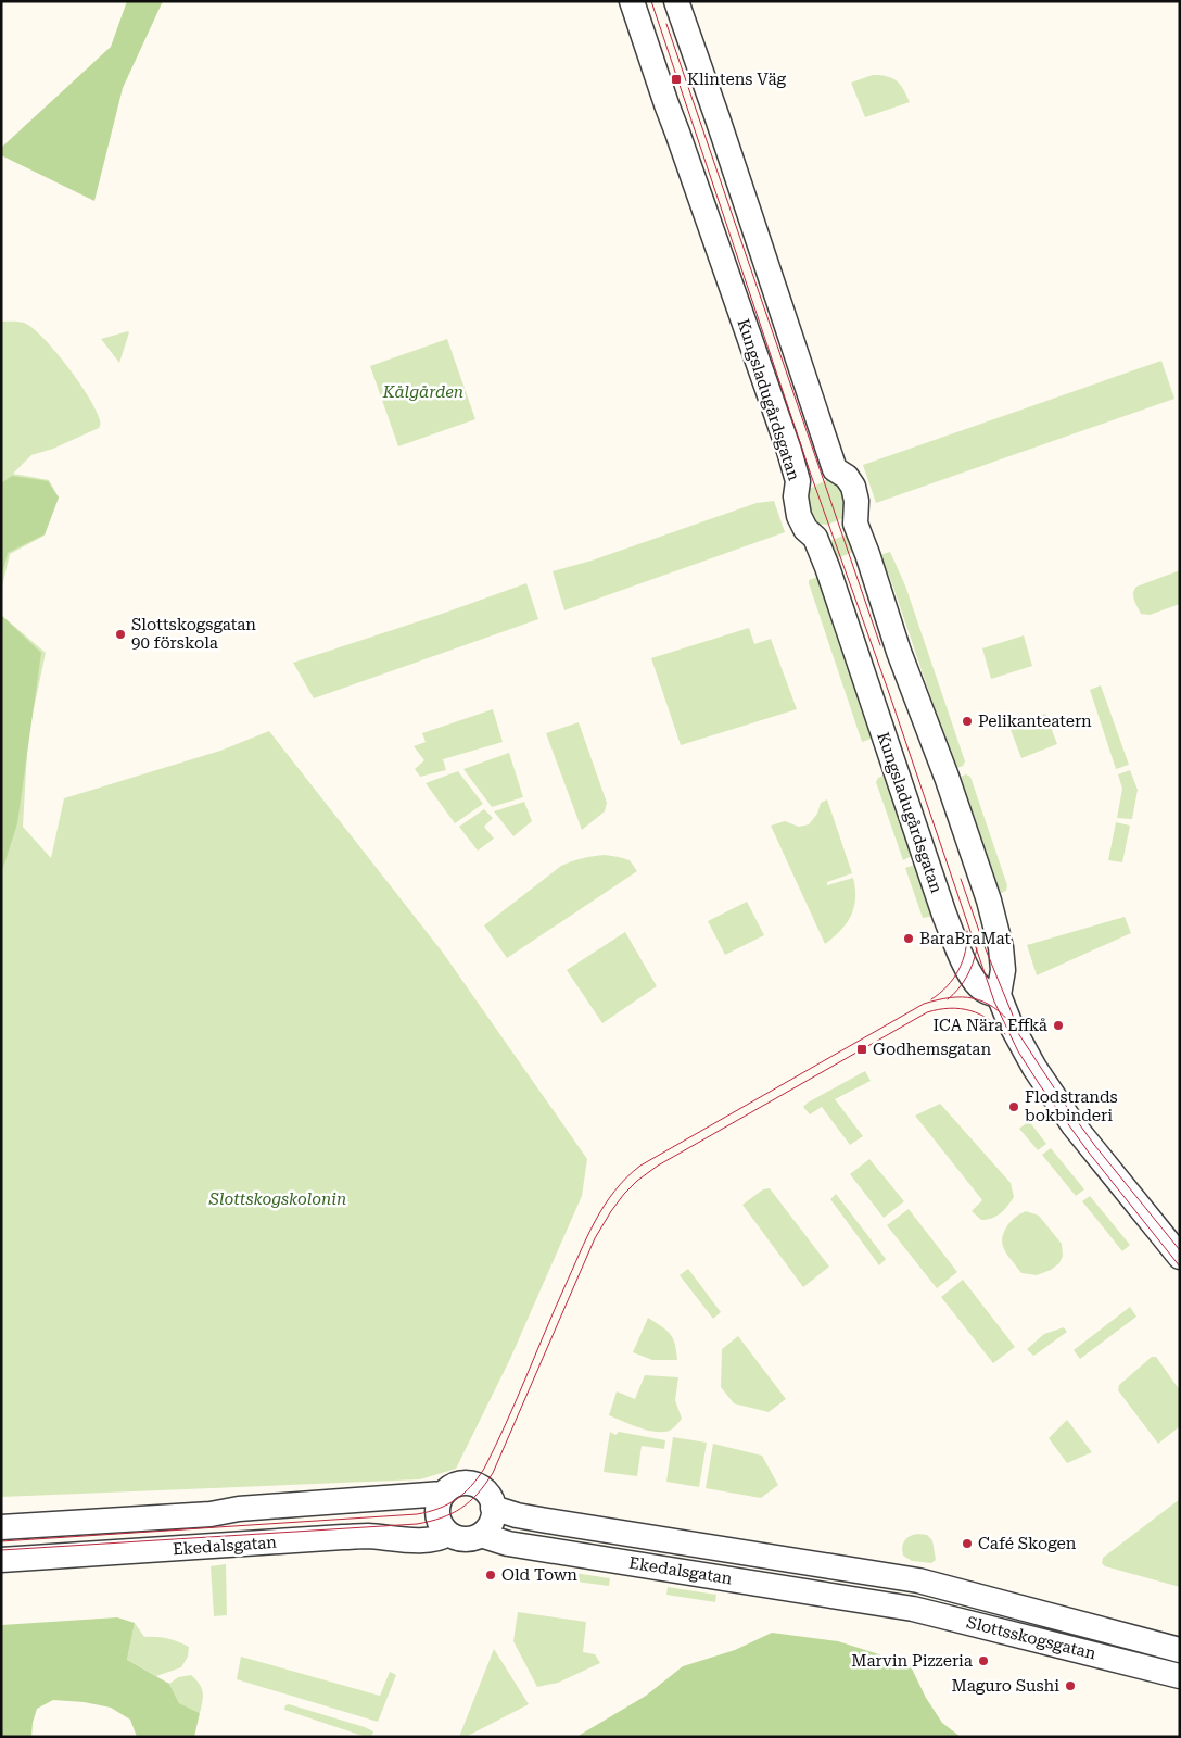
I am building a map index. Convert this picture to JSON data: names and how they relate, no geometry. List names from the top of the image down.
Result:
{
  "streets": {
    "street": ["Kungsladugårdsgatan", "Ekedalsgatan", "Slottsskogsgatan"]
  },
  "crossings": [
    ["Ekedalsgatan", "Slottsskogsgatan"]
  ],
  "parks": ["Kålgården", "Slottskogskolonin"],
  "places": {
    "transit": ["Klintens Väg", "Godhemsgatan"],
    "other": [
      "Slottskogsgatan 90 förskola",
      "Pelikanteatern",
      "BaraBraMat",
      "ICA Nära Effkå",
      "Flodstrands bokbinderi",
      "Café Skogen",
      "Old Town",
      "Marvin Pizzeria",
      "Maguro Sushi"
    ]
  }
}
